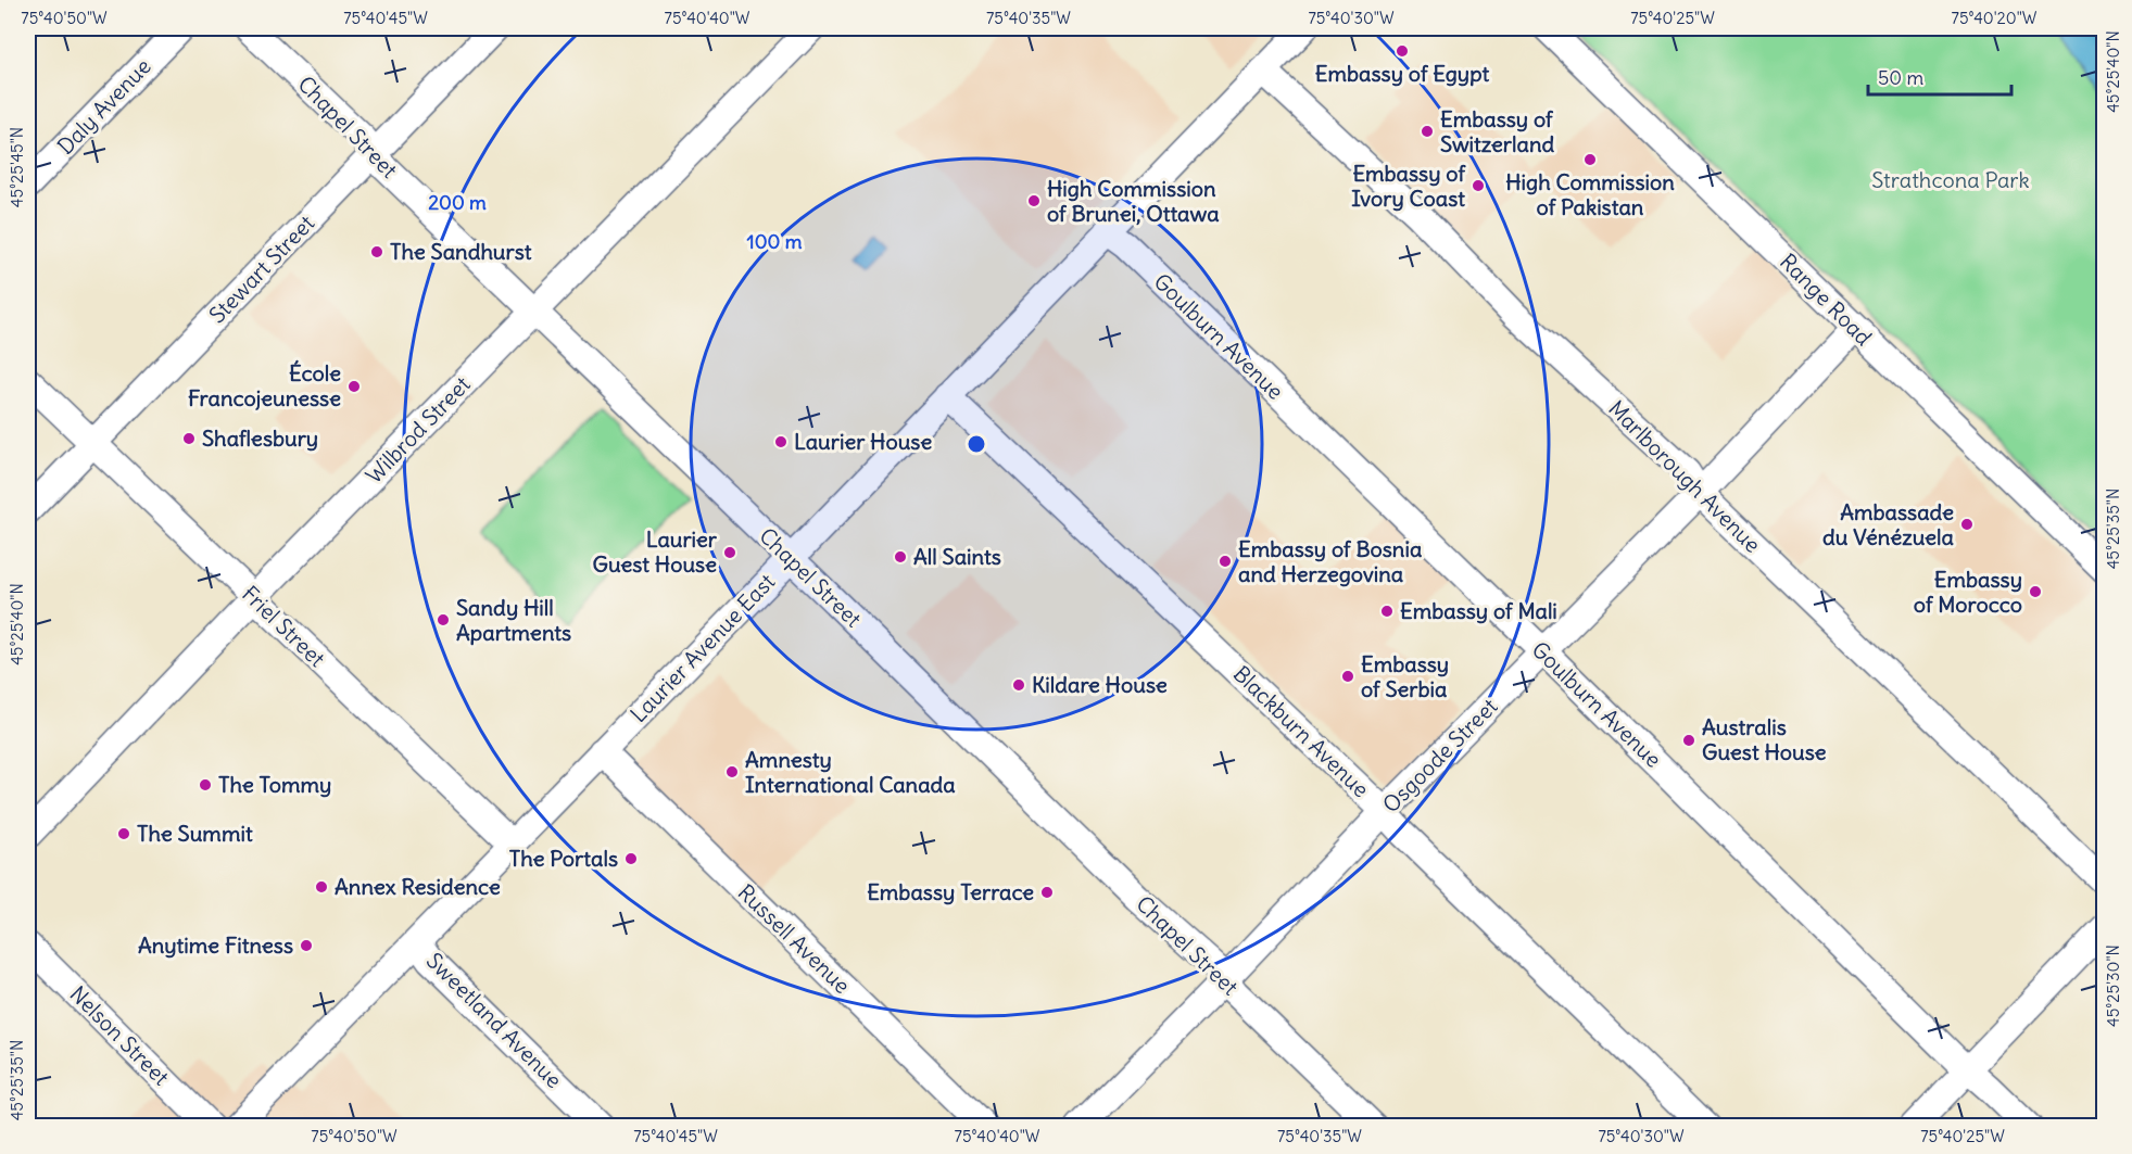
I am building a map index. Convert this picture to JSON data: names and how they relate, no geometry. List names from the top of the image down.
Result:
{
  "streets": {
    "street": [
      "Daly Avenue",
      "Chapel Street",
      "Stewart Street",
      "Range Road",
      "Goulburn Avenue",
      "Wilbrod Street",
      "Marlborough Avenue",
      "Friel Street",
      "Laurier Avenue East",
      "Blackburn Avenue",
      "Osgoode Street",
      "Russell Avenue",
      "Sweetland Avenue",
      "Nelson Street"
    ]
  },
  "crossings": [
    ["Chapel Street", "Stewart Street"],
    ["Chapel Street", "Wilbrod Street"],
    ["Chapel Street", "Laurier Avenue East"],
    ["Chapel Street", "Osgoode Street"],
    ["Stewart Street", "Friel Street"],
    ["Range Road", "Osgoode Street"],
    ["Goulburn Avenue", "Laurier Avenue East"],
    ["Goulburn Avenue", "Osgoode Street"],
    ["Wilbrod Street", "Friel Street"],
    ["Marlborough Avenue", "Laurier Avenue East"],
    ["Marlborough Avenue", "Osgoode Street"],
    ["Friel Street", "Laurier Avenue East"],
    ["Laurier Avenue East", "Blackburn Avenue"],
    ["Laurier Avenue East", "Russell Avenue"],
    ["Laurier Avenue East", "Sweetland Avenue"],
    ["Blackburn Avenue", "Osgoode Street"]
  ],
  "parks": ["Strathcona Park"],
  "places": [
    "Embassy of Egypt",
    "Embassy of Switzerland",
    "High Commission of Pakistan",
    "Embassy of Ivory Coast",
    "High Commission of Brunei, Ottawa",
    "The Sandhurst",
    "École Francojeunesse",
    "Shaflesbury",
    "Laurier House",
    "Ambassade du Vénézuela",
    "Laurier Guest House",
    "All Saints",
    "Embassy of Bosnia and Herzegovina",
    "Embassy of Morocco",
    "Embassy of Mali",
    "Sandy Hill Apartments",
    "Embassy of Serbia",
    "Kildare House",
    "Australis Guest House",
    "Amnesty International Canada",
    "The Tommy",
    "The Summit",
    "The Portals",
    "Annex Residence",
    "Embassy Terrace",
    "Anytime Fitness"
  ],
  "scale_bar": "50 m",
  "coordinates": [
    "75°40'50\"W",
    "75°40'45\"W",
    "75°40'40\"W",
    "75°40'35\"W",
    "75°40'30\"W",
    "75°40'25\"W",
    "75°40'20\"W",
    "45°25'40\"N",
    "45°25'45\"N",
    "45°25'35\"N",
    "45°25'30\"N"
  ],
  "rings": ["200 m", "100 m"]
}
